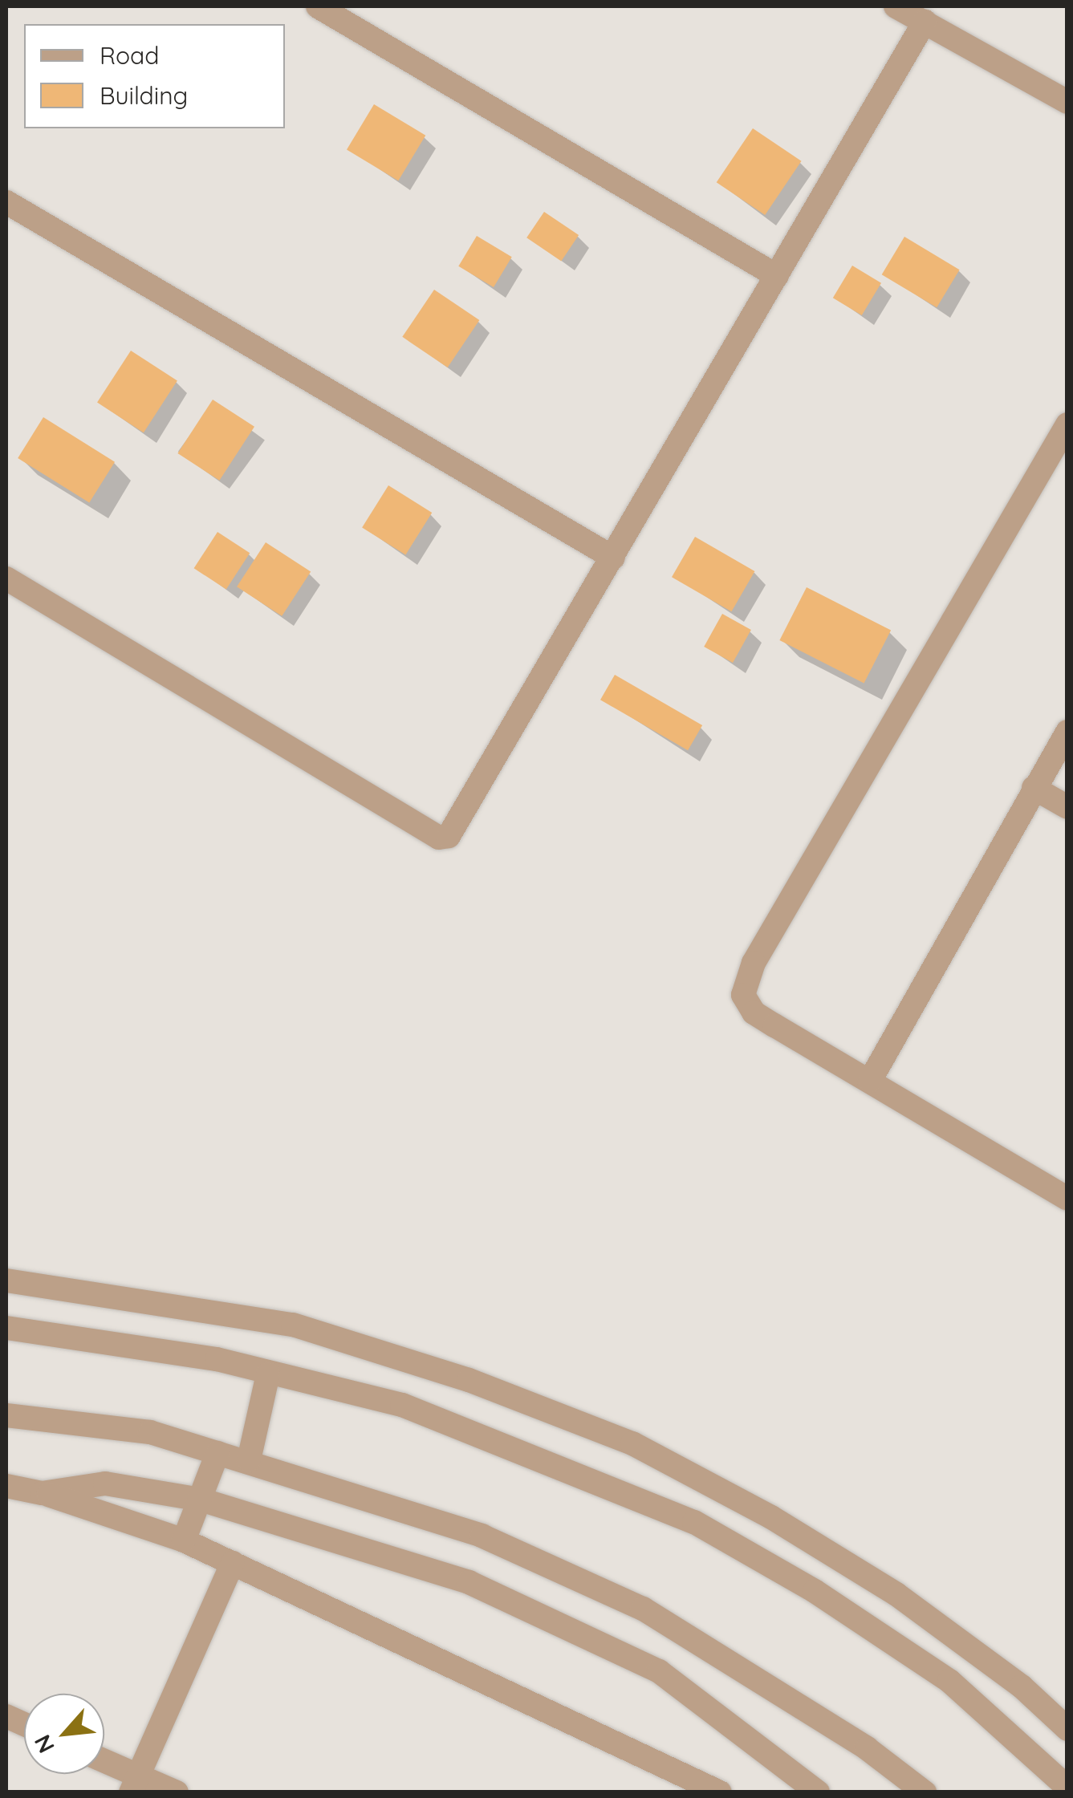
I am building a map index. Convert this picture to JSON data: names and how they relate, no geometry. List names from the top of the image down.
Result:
{
  "legend": ["Road", "Building"],
  "north": "bottom left"
}
